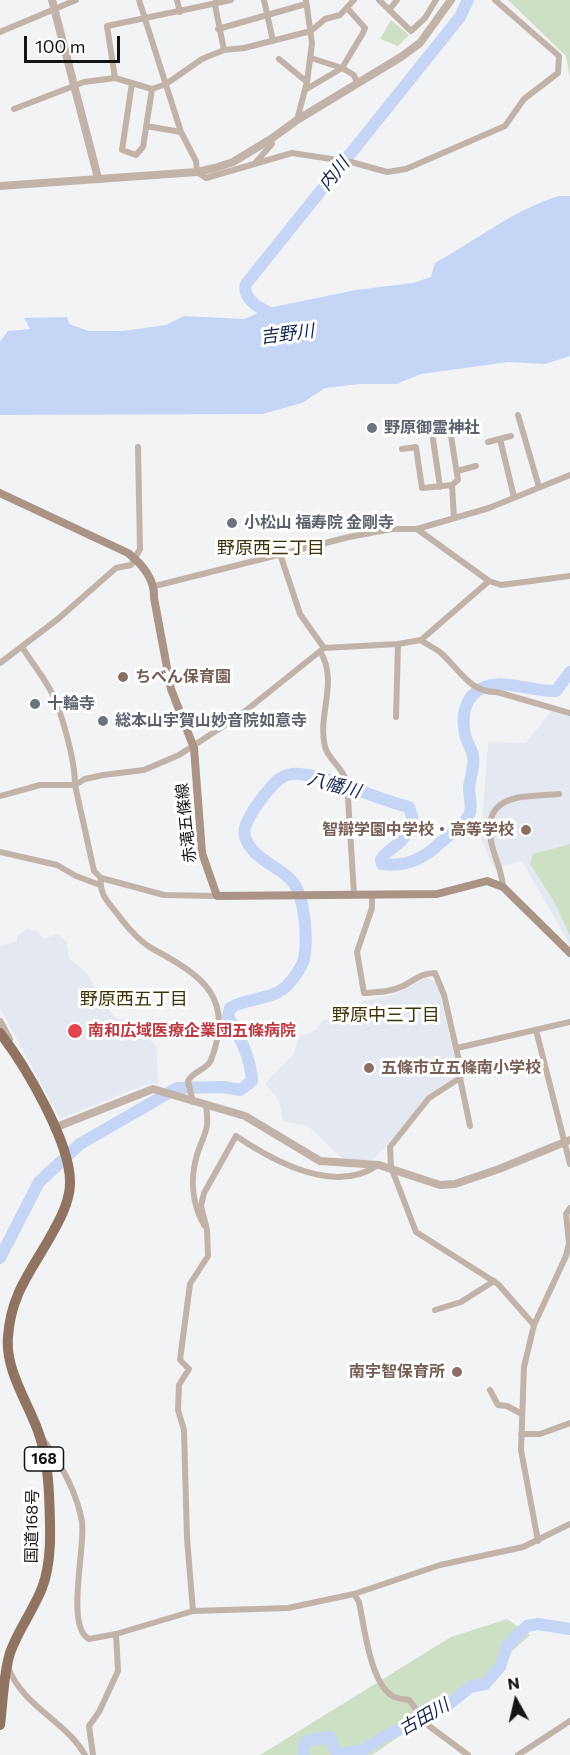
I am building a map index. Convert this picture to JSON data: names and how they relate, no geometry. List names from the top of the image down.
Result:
{
  "streets": {
    "highway": ["168", "国道168号"],
    "main road": ["赤滝五條線"]
  },
  "districts": ["野原西三丁目", "野原西五丁目", "野原中三丁目"],
  "water": [
    "内川",
    "吉野川",
    "八幡川",
    "古田川"
  ],
  "places": [
    "野原御霊神社",
    "小松山 福寿院 金剛寺",
    "ちべん保育園",
    "十輪寺",
    "総本山宇賀山妙音院如意寺",
    "智辯学園中学校・高等学校",
    "南和広域医療企業団五條病院",
    "五條市立五條南小学校",
    "南宇智保育所"
  ],
  "scale_bar": "100 m",
  "north": "top"
}
